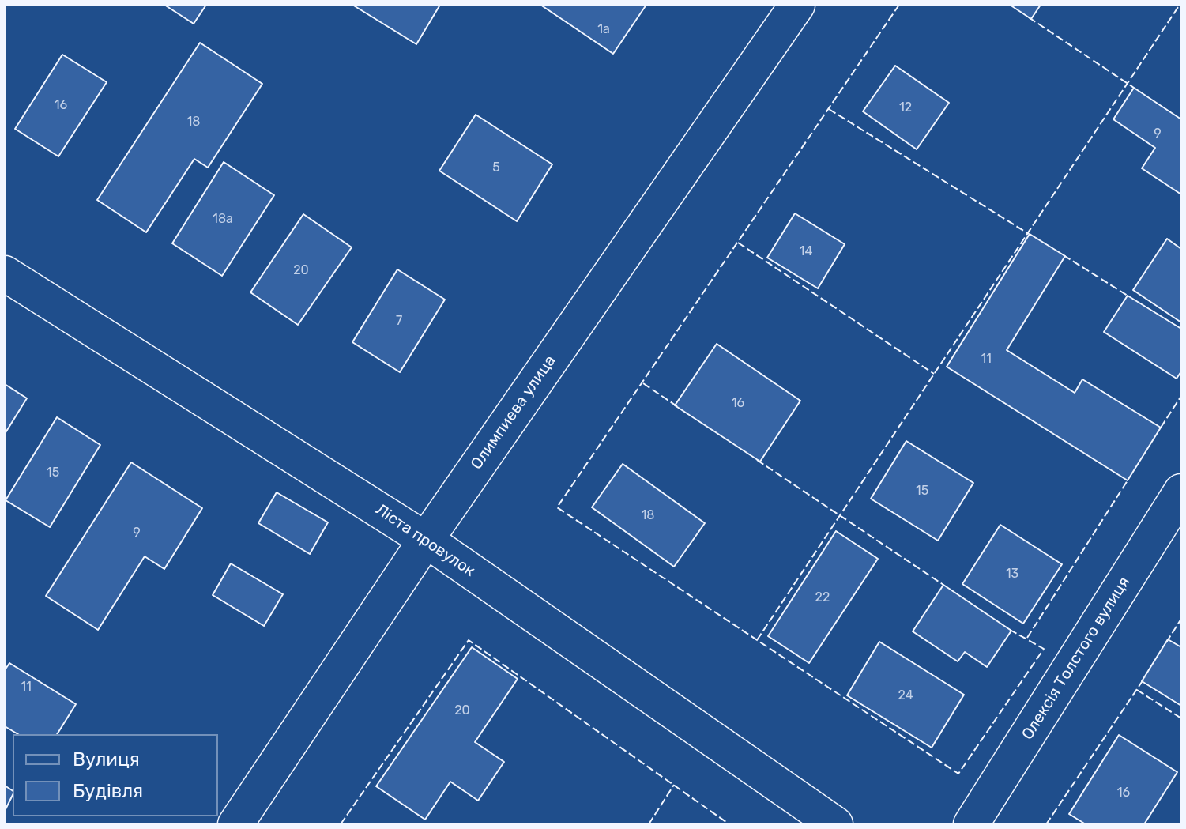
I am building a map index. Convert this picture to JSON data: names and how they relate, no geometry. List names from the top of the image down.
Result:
{
  "streets": {
    "street": ["Олимпиева улица", "Ліста провулок", "Олексія Толстого вулиця"]
  },
  "crossings": [
    ["Олимпиева улица", "Ліста провулок"]
  ],
  "house_numbers": [
    "1а",
    "16",
    "12",
    "18",
    "9",
    "5",
    "18а",
    "14",
    "20",
    "7",
    "11",
    "16",
    "15",
    "15",
    "18",
    "9",
    "13",
    "22",
    "11",
    "24",
    "20",
    "16"
  ],
  "legend": ["Вулиця", "Будівля"]
}
